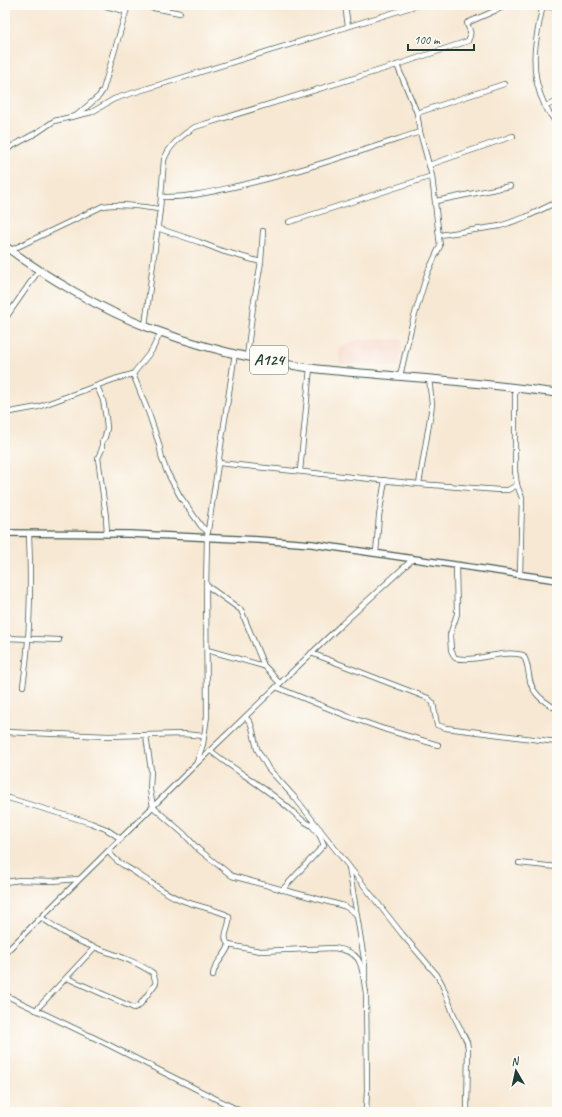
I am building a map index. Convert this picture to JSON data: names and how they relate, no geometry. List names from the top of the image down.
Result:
{
  "streets": {
    "highway": ["A124"]
  },
  "scale_bar": "100 m",
  "north": "top"
}
